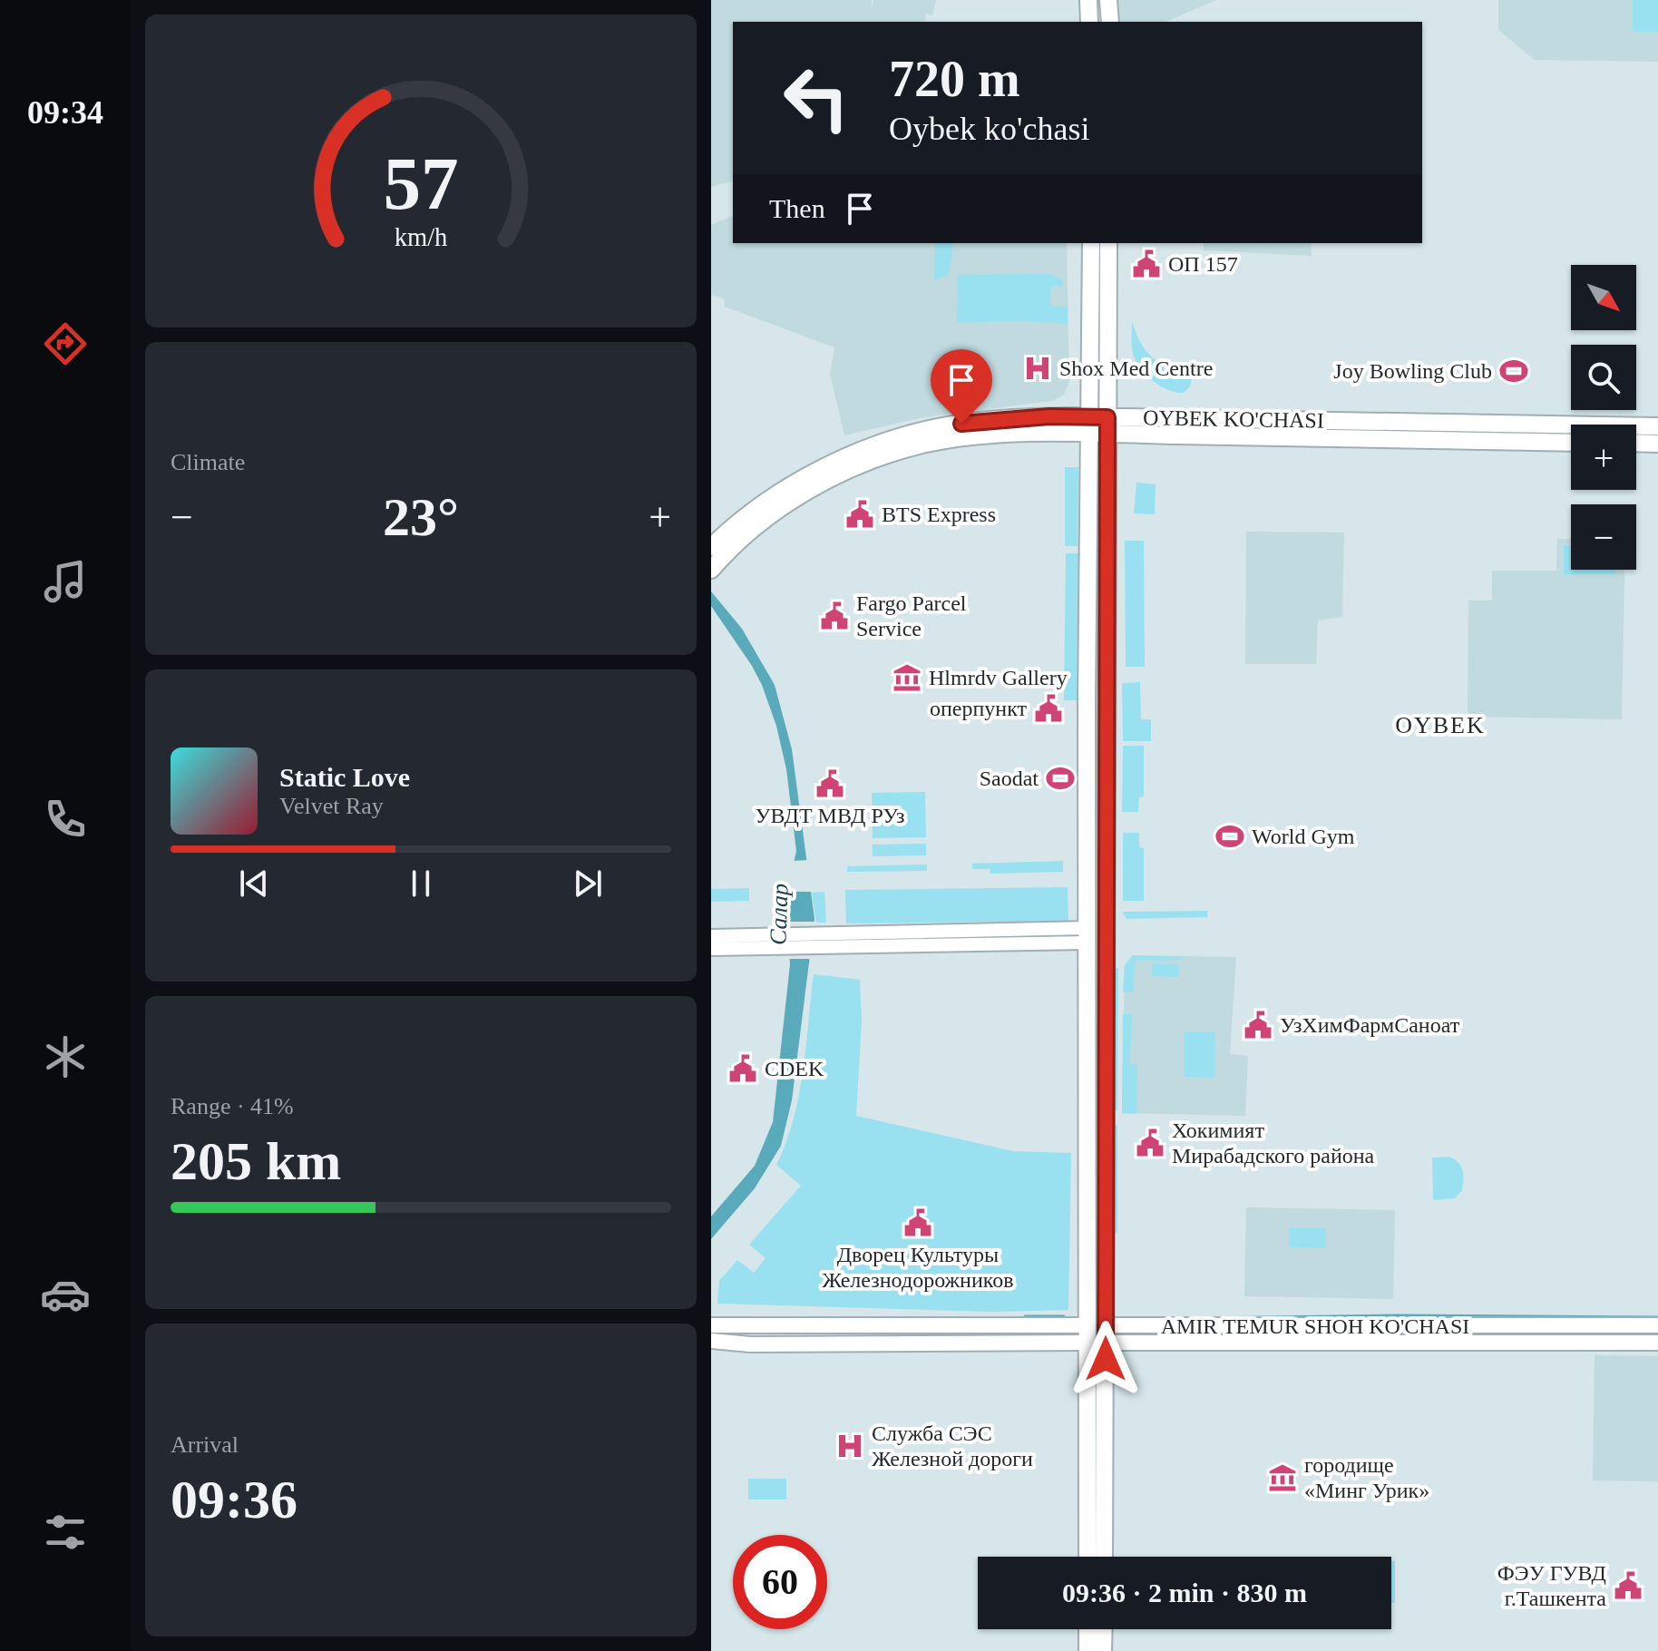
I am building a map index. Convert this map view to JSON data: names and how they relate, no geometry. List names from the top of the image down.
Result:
{
  "streets": {
    "main road": ["OYBEK KO'CHASI", "AMIR TEMUR SHOH KO'CHASI"]
  },
  "districts": ["OYBEK"],
  "water": ["Салар"],
  "places": {
    "public building": [
      "ОП 157",
      "BTS Express",
      "Fargo Parcel Service",
      "оперпункт",
      "УВДТ МВД РУз",
      "УзХимФармСаноат",
      "CDEK",
      "Хокимият Мирабадского района",
      "Дворец Культуры Железнодорожников",
      "ФЭУ ГУВД г.Ташкента"
    ],
    "hospital": ["Shox Med Centre", "Служба СЭС Железной дороги"],
    "sports": ["Joy Bowling Club", "Saodat", "World Gym"],
    "museum": ["Hlmrdv Gallery", "городище «Минг Урик»"]
  },
  "north": "bottom right",
  "page": {
    "tabs": "09:34",
    "turn": ["720 m", "Oybek ko'chasi"],
    "then": "Then",
    "map_buttons": ["+", "−"],
    "tile": [
      "Climate",
      ["Range · 41%", "205 km"],
      ["Arrival", "09:36"]
    ],
    "heat": ["−", "23°", "+"],
    "song": ["Static Love", "Velvet Ray"],
    "limit": "60",
    "trip": "09:36 · 2 min · 830 m",
    "gauge": ["57", "km/h"]
  }
}
